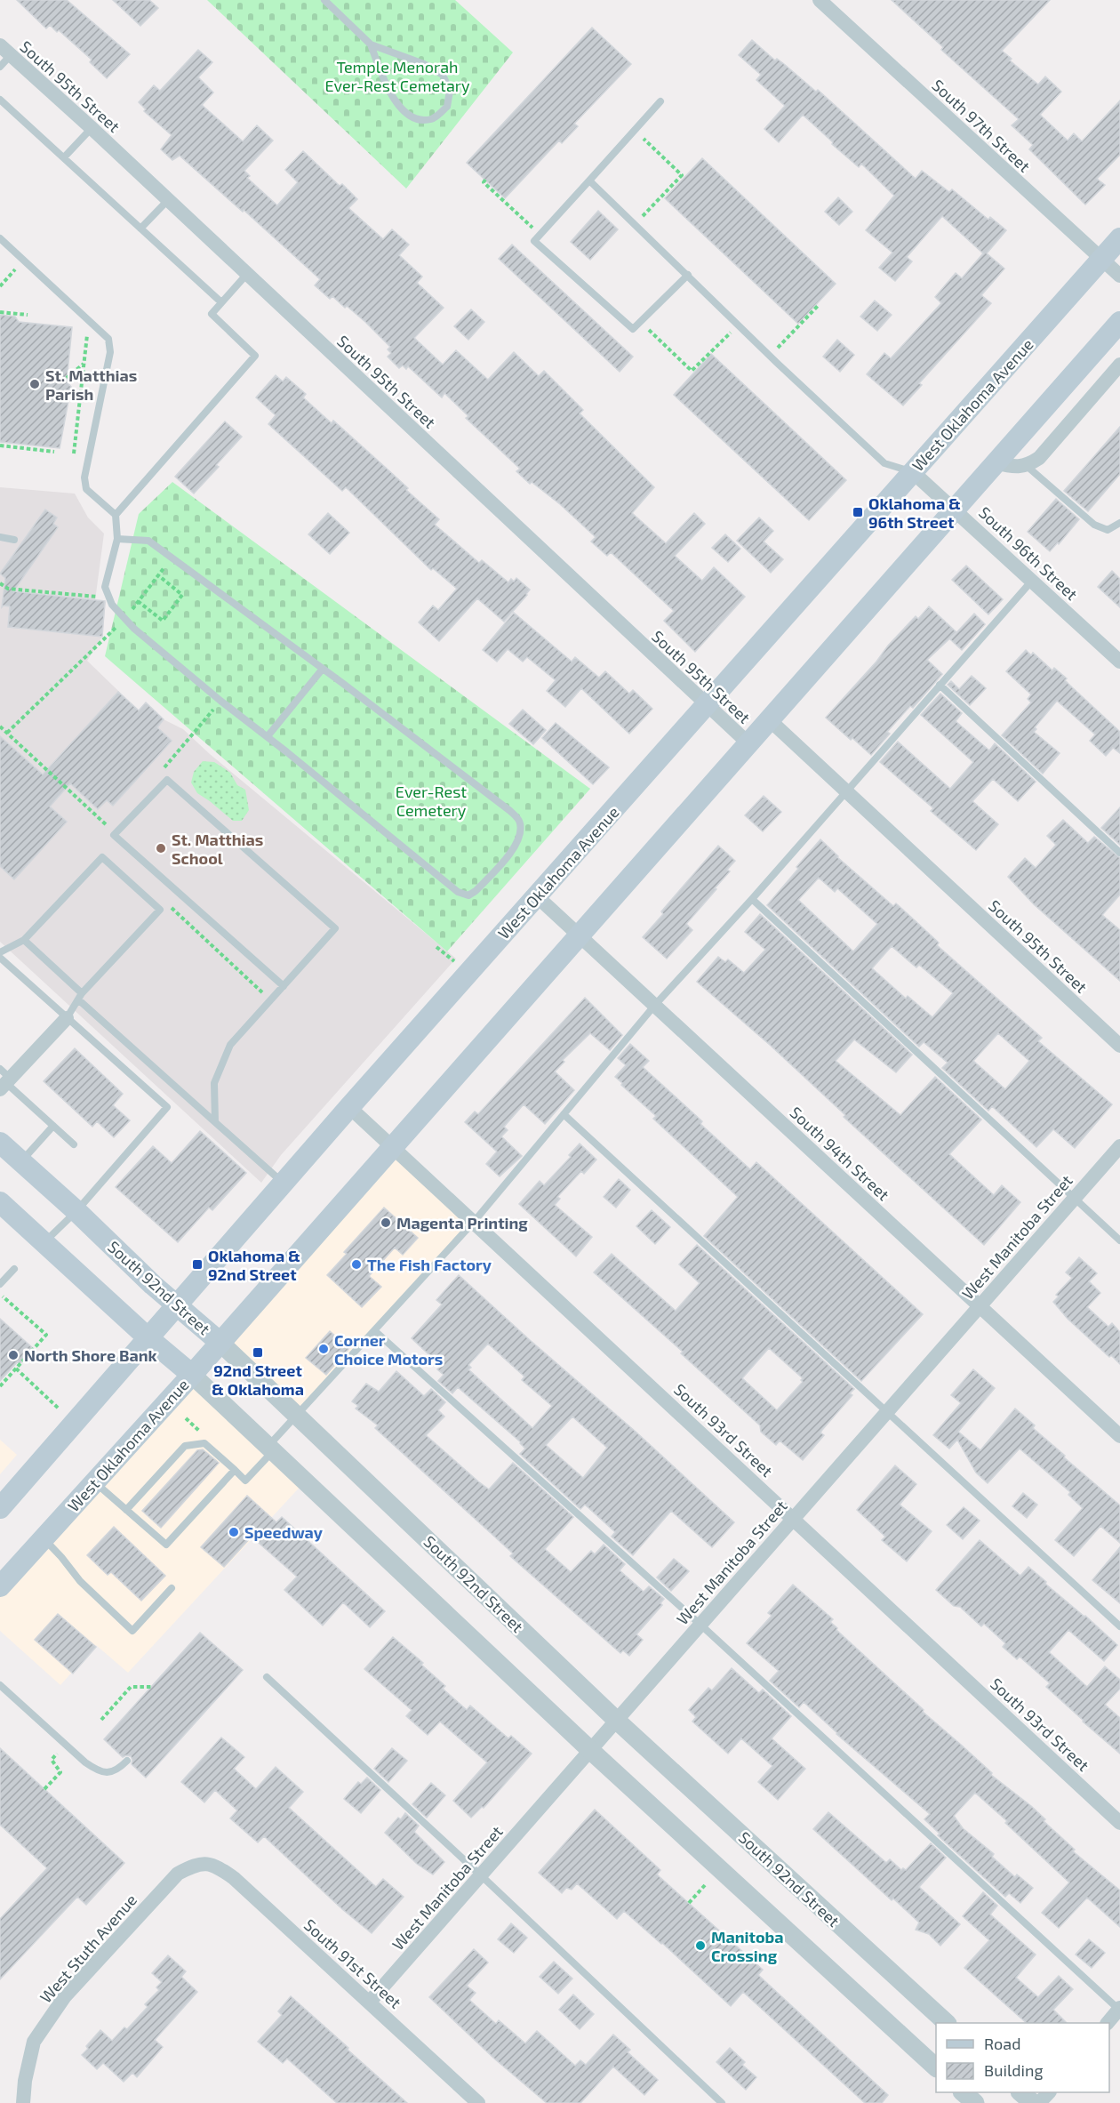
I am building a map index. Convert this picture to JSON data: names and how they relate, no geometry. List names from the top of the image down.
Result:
{
  "streets": {
    "main road": ["West Oklahoma Avenue", "South 92nd Street"],
    "street": [
      "South 95th Street",
      "South 97th Street",
      "South 96th Street",
      "South 94th Street",
      "West Manitoba Street",
      "South 93rd Street",
      "West Stuth Avenue",
      "South 91st Street"
    ]
  },
  "crossings": [
    ["South 95th Street", "West Oklahoma Avenue"],
    ["South 97th Street", "West Oklahoma Avenue"],
    ["West Oklahoma Avenue", "South 96th Street"],
    ["West Oklahoma Avenue", "South 94th Street"],
    ["West Oklahoma Avenue", "South 92nd Street"],
    ["West Oklahoma Avenue", "South 93rd Street"],
    ["South 94th Street", "West Manitoba Street"],
    ["West Manitoba Street", "South 92nd Street"],
    ["West Manitoba Street", "South 93rd Street"],
    ["West Manitoba Street", "South 91st Street"],
    ["West Stuth Avenue", "South 91st Street"]
  ],
  "parks": ["Temple Menorah Ever-Rest Cemetary", "Ever-Rest Cemetery"],
  "places": {
    "other": [
      "St. Matthias Parish",
      "St. Matthias School",
      "Magenta Printing",
      "The Fish Factory",
      "Corner Choice Motors",
      "North Shore Bank",
      "Speedway",
      "Manitoba Crossing"
    ],
    "transit": ["Oklahoma & 96th Street", "Oklahoma & 92nd Street", "92nd Street & Oklahoma"]
  },
  "legend": ["Road", "Building"]
}
